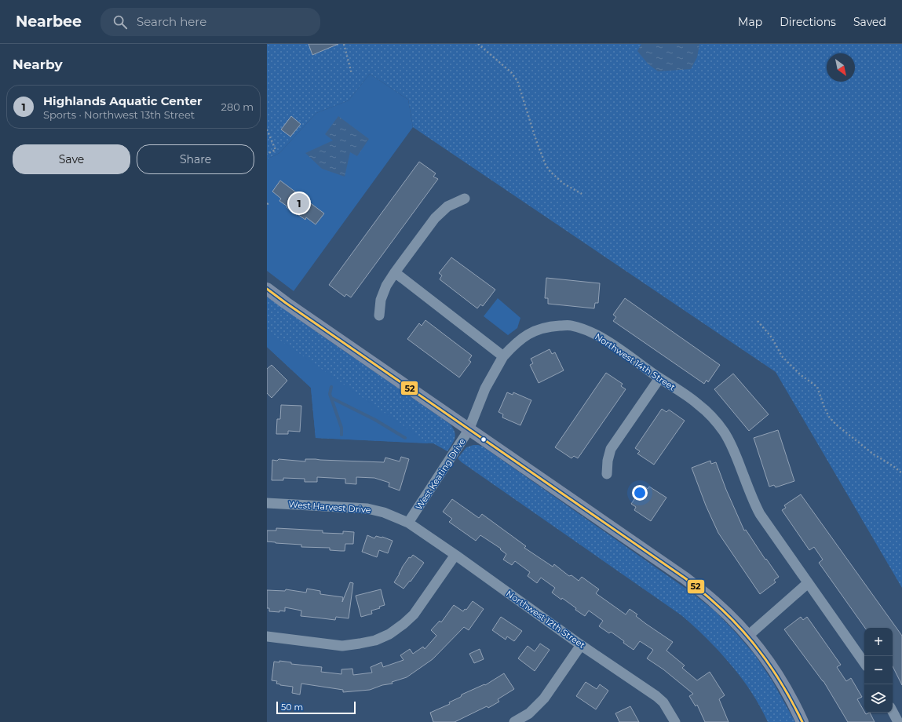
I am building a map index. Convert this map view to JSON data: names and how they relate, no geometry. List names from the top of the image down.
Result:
{
  "streets": {
    "street": [
      "Northwest 14th Street",
      "West Keating Drive",
      "West Harvest Drive",
      "Northwest 12th Street"
    ]
  },
  "crossings": [
    ["Northwest 14th Street", "West Keating Drive"],
    ["West Keating Drive", "West Harvest Drive"],
    ["West Keating Drive", "Northwest 12th Street"],
    ["West Harvest Drive", "Northwest 12th Street"]
  ],
  "lines": ["transit line 52"],
  "scale_bar": "50 m",
  "north": "bottom right",
  "page": {
    "header": "Nearbee",
    "search": "Search here",
    "nav": ["Map", "Directions", "Saved"],
    "heading": "Nearby",
    "list": [
      {
        "mark": "1",
        "name": "Highlands Aquatic Center",
        "note": "Sports · Northwest 13th Street",
        "value": "280 m"
      }
    ],
    "buttons": ["Save", "Share"],
    "pins": "1",
    "map_buttons": ["+", "−"],
    "scale": "50 m"
  }
}
